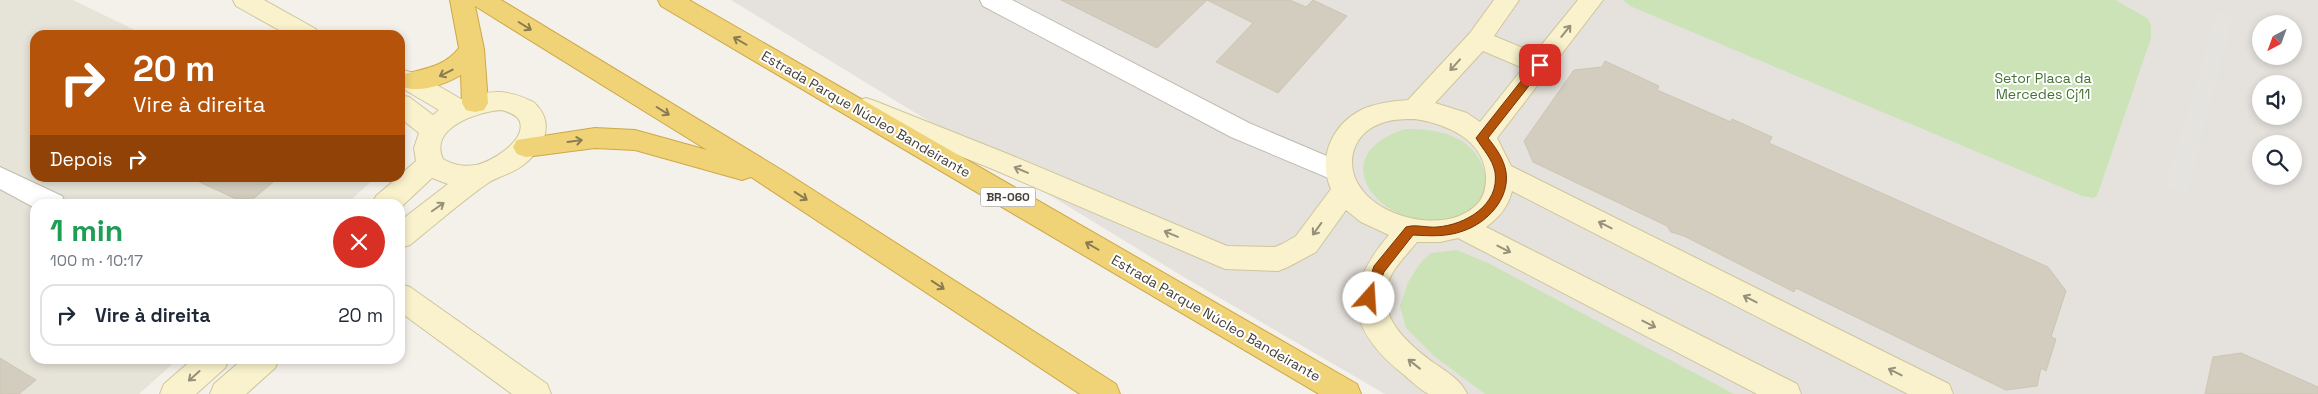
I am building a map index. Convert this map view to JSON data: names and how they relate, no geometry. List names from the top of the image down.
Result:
{
  "streets": {
    "highway": ["Estrada Parque Núcleo Bandeirante", "BR-060"]
  },
  "parks": ["Setor Placa da Mercedes Cj11"],
  "north": "bottom left",
  "page": {
    "turn": ["20 m", "Vire à direita"],
    "then": "Depois",
    "heading": ["1 min", "100 m · 10:17"],
    "list": [
      {
        "name": "Vire à direita",
        "value": "20 m"
      }
    ]
  }
}
